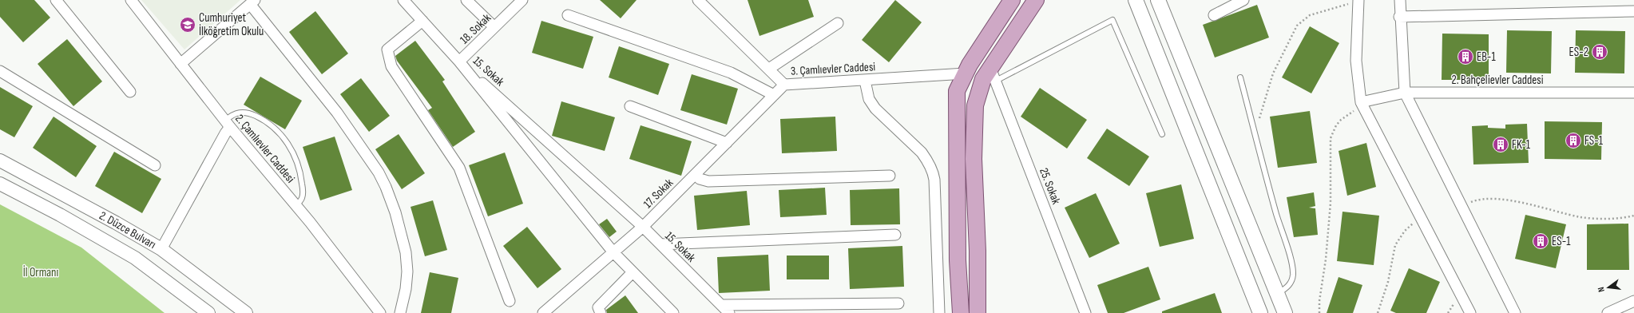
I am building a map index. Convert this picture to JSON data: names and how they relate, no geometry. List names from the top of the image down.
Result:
{
  "streets": {
    "street": [
      "18. Sokak",
      "3. Çamlıevler Caddesi",
      "15. Sokak",
      "2. Bahçelievler Caddesi",
      "2. Çamlıevler Caddesi",
      "25. Sokak",
      "17. Sokak",
      "2. Düzce Bulvarı"
    ]
  },
  "crossings": [
    ["18. Sokak", "15. Sokak"],
    ["3. Çamlıevler Caddesi", "17. Sokak"],
    ["15. Sokak", "17. Sokak"]
  ],
  "parks": ["İl Ormanı"],
  "places": {
    "school or university": ["Cumhuriyet İlköğretim Okulu"],
    "building": [
      "ES-2",
      "EB-1",
      "FS-1",
      "FK-1",
      "ES-1"
    ]
  },
  "north": "left"
}
